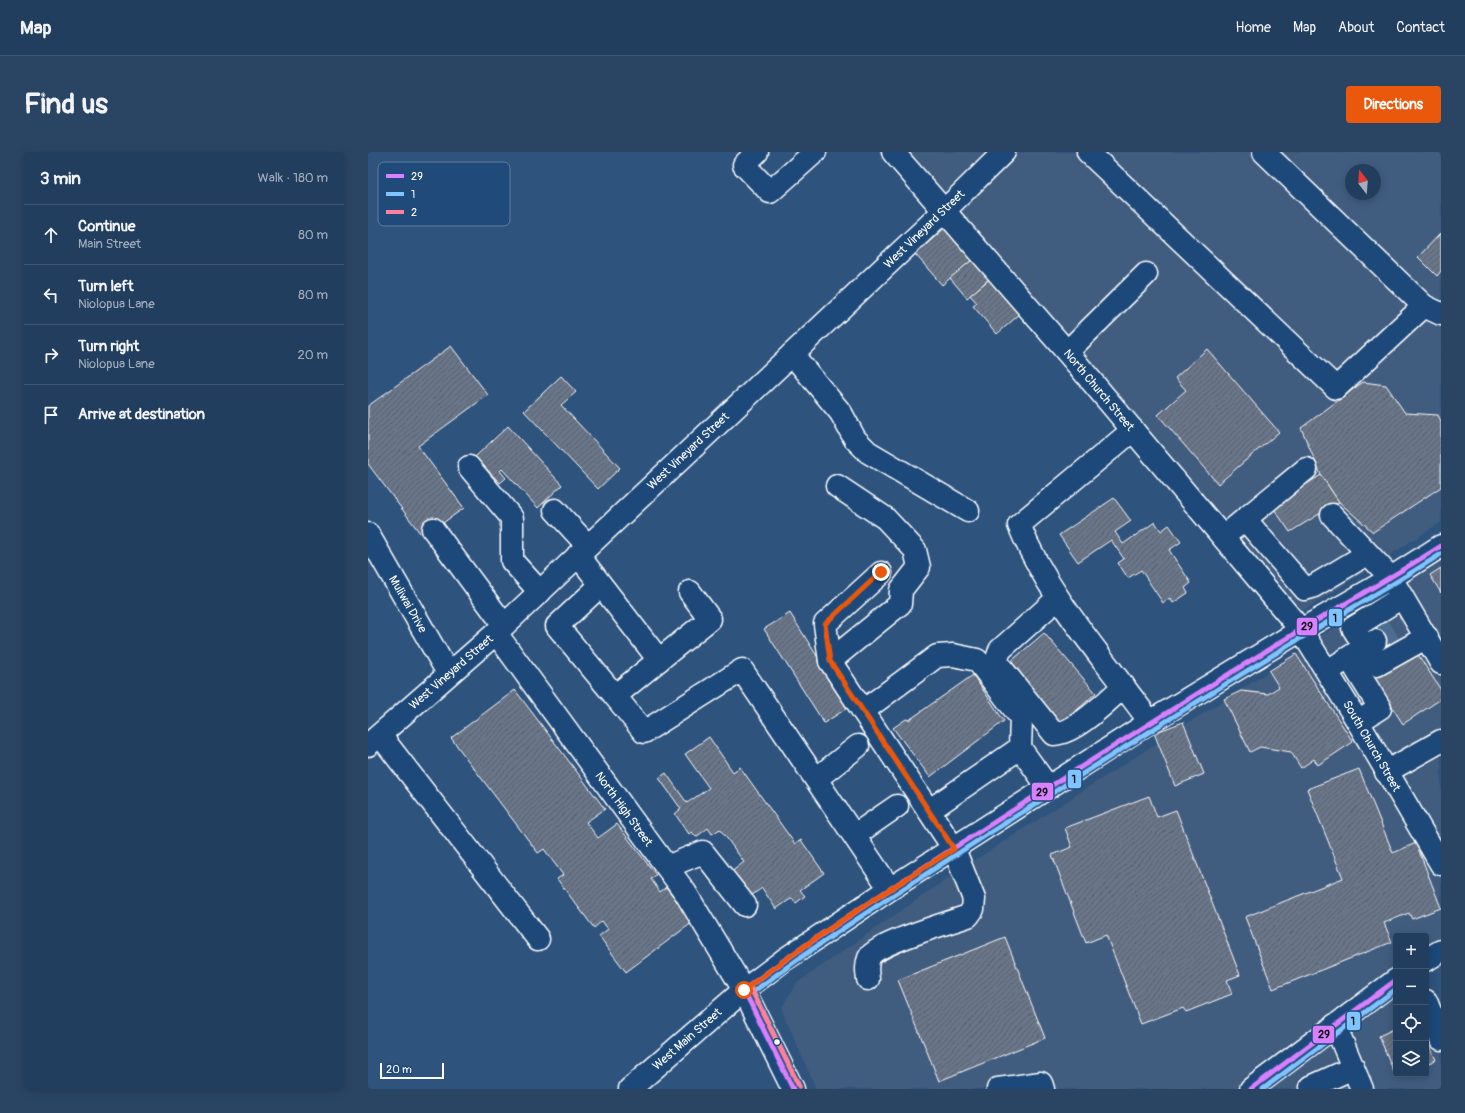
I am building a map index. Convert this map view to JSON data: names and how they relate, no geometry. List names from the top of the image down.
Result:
{
  "streets": {
    "street": [
      "West Vineyard Street",
      "North Church Street",
      "Muliwai Drive",
      "South Church Street",
      "North High Street",
      "West Main Street"
    ]
  },
  "crossings": [
    ["West Vineyard Street", "North Church Street"],
    ["West Vineyard Street", "Muliwai Drive"],
    ["West Vineyard Street", "North High Street"],
    ["North Church Street", "South Church Street"],
    ["North Church Street", "West Main Street"],
    ["South Church Street", "West Main Street"],
    ["North High Street", "West Main Street"]
  ],
  "lines": ["transit line 29", "transit line 1", "transit line 2"],
  "legend": ["29", "1", "2"],
  "scale_bar": "20 m",
  "north": "top",
  "page": {
    "header": "Map",
    "nav": [
      "Home",
      "Map",
      "About",
      "Contact"
    ],
    "buttons": "Directions",
    "title": "Find us",
    "heading": ["3 min", "Walk · 180 m"],
    "list": [
      ["Continue", "Main Street", "80 m"],
      ["Turn left", "Niolopua Lane", "80 m"],
      ["Turn right", "Niolopua Lane", "20 m"],
      "Arrive at destination"
    ],
    "map_buttons": ["+", "−"],
    "scale": "20 m"
  }
}
